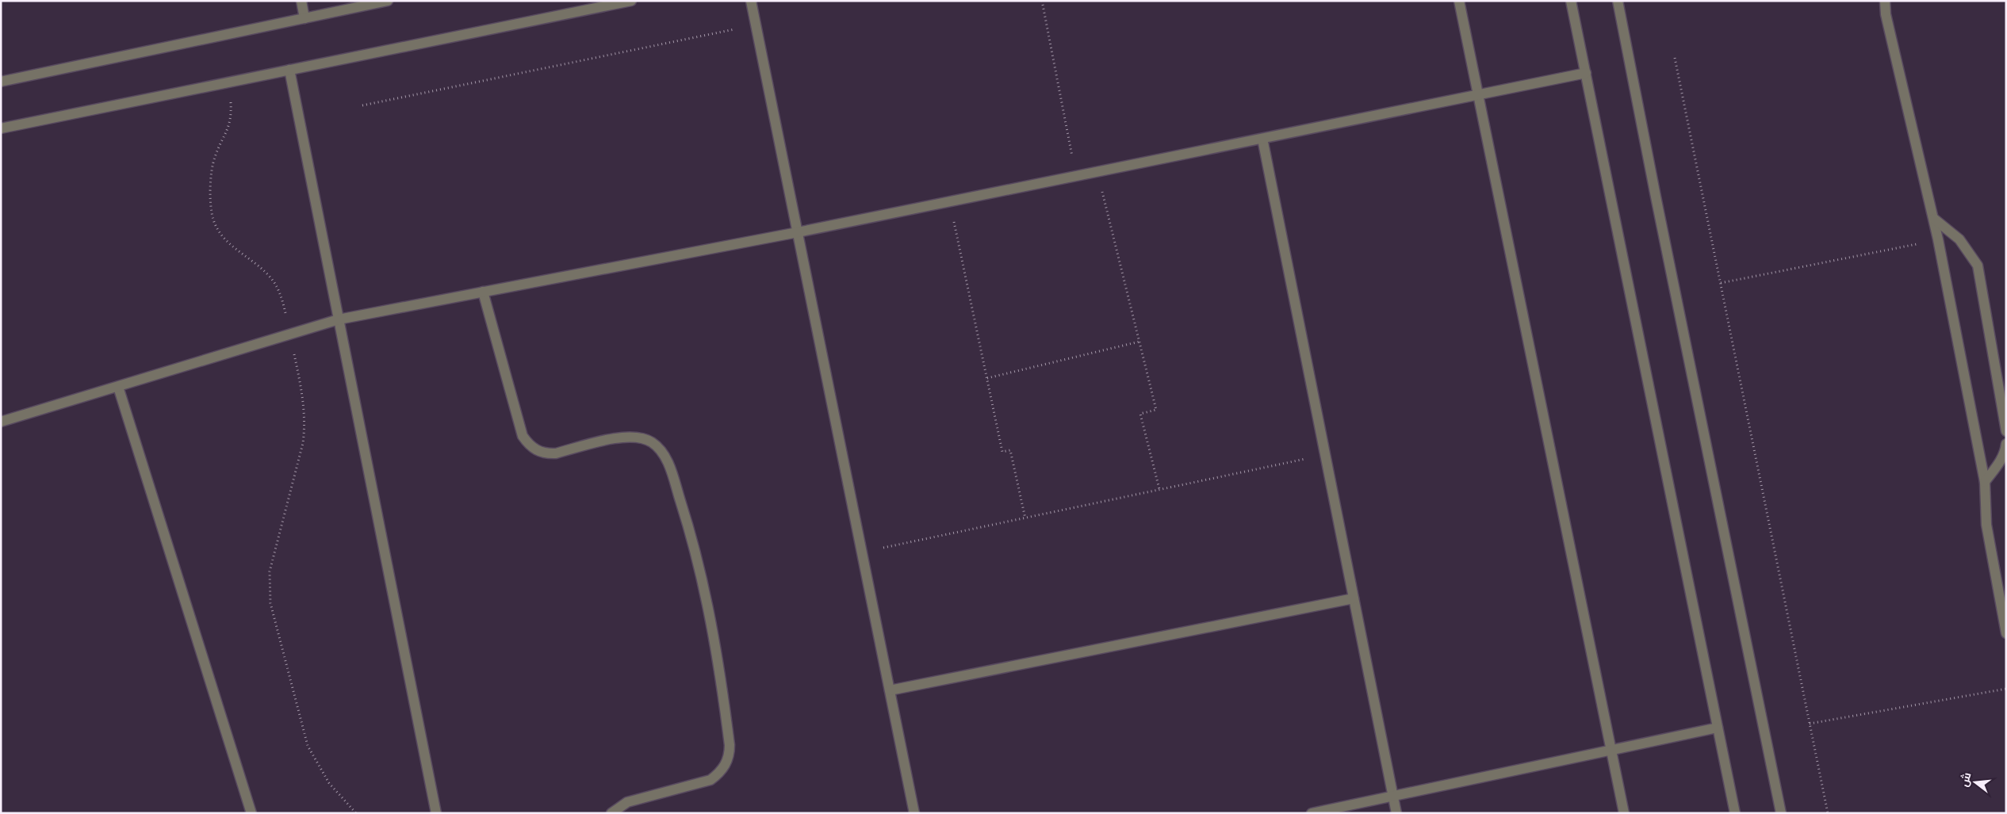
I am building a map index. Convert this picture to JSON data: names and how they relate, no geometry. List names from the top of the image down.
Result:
{
  "north": "left"
}
